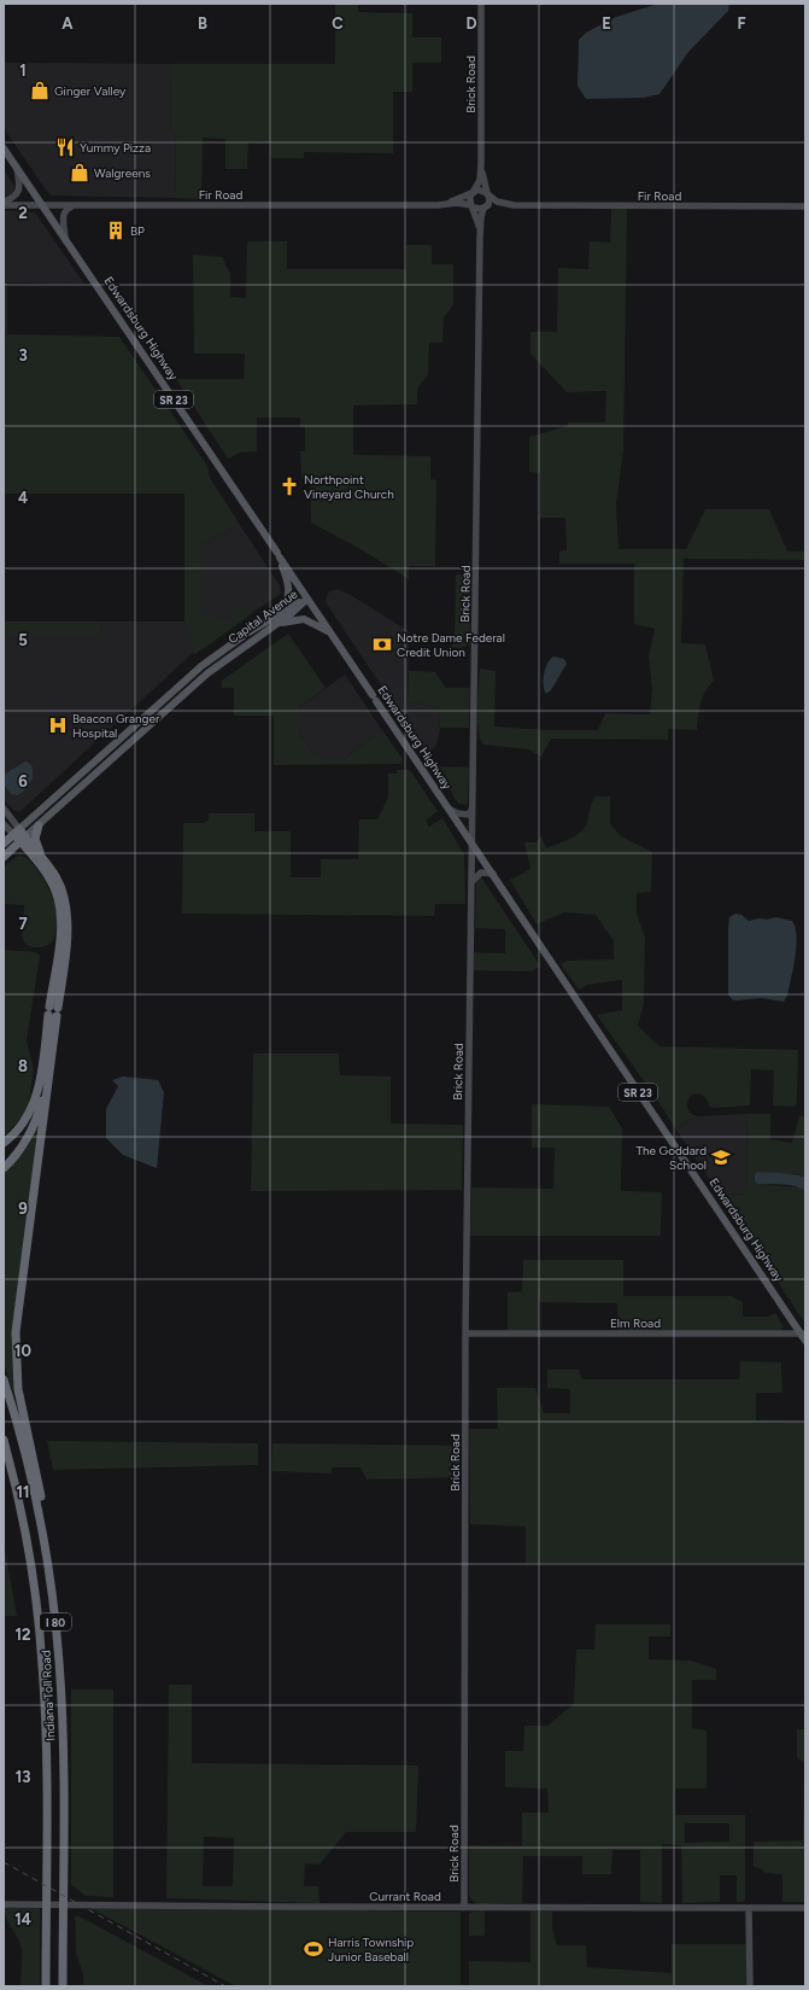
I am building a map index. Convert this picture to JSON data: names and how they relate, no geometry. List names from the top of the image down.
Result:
{
  "streets": {
    "highway": ["Capital Avenue", "I 80", "Indiana Toll Road"],
    "main road": ["Edwardsburg Highway", "SR 23"],
    "street": [
      "Brick Road",
      "Fir Road",
      "Elm Road",
      "Currant Road"
    ]
  },
  "crossings": [
    ["Brick Road", "Fir Road"],
    ["Brick Road", "Edwardsburg Highway"],
    ["Brick Road", "Elm Road"],
    ["Brick Road", "Currant Road"],
    ["Fir Road", "Edwardsburg Highway"],
    ["Edwardsburg Highway", "Capital Avenue"],
    ["Edwardsburg Highway", "Elm Road"]
  ],
  "places": {
    "shop": ["Ginger Valley", "Walgreens"],
    "restaurant": ["Yummy Pizza"],
    "building": ["BP"],
    "church": ["Northpoint Vineyard Church"],
    "bank": ["Notre Dame Federal Credit Union"],
    "hospital": ["Beacon Granger Hospital"],
    "school or university": ["The Goddard School"],
    "sports": ["Harris Township Junior Baseball"]
  },
  "grid": {
    "columns": [
      "A",
      "B",
      "C",
      "D",
      "E",
      "F"
    ],
    "rows": [
      "1",
      "2",
      "3",
      "4",
      "5",
      "6",
      "7",
      "8",
      "9",
      "10",
      "11",
      "12",
      "13",
      "14"
    ]
  }
}
